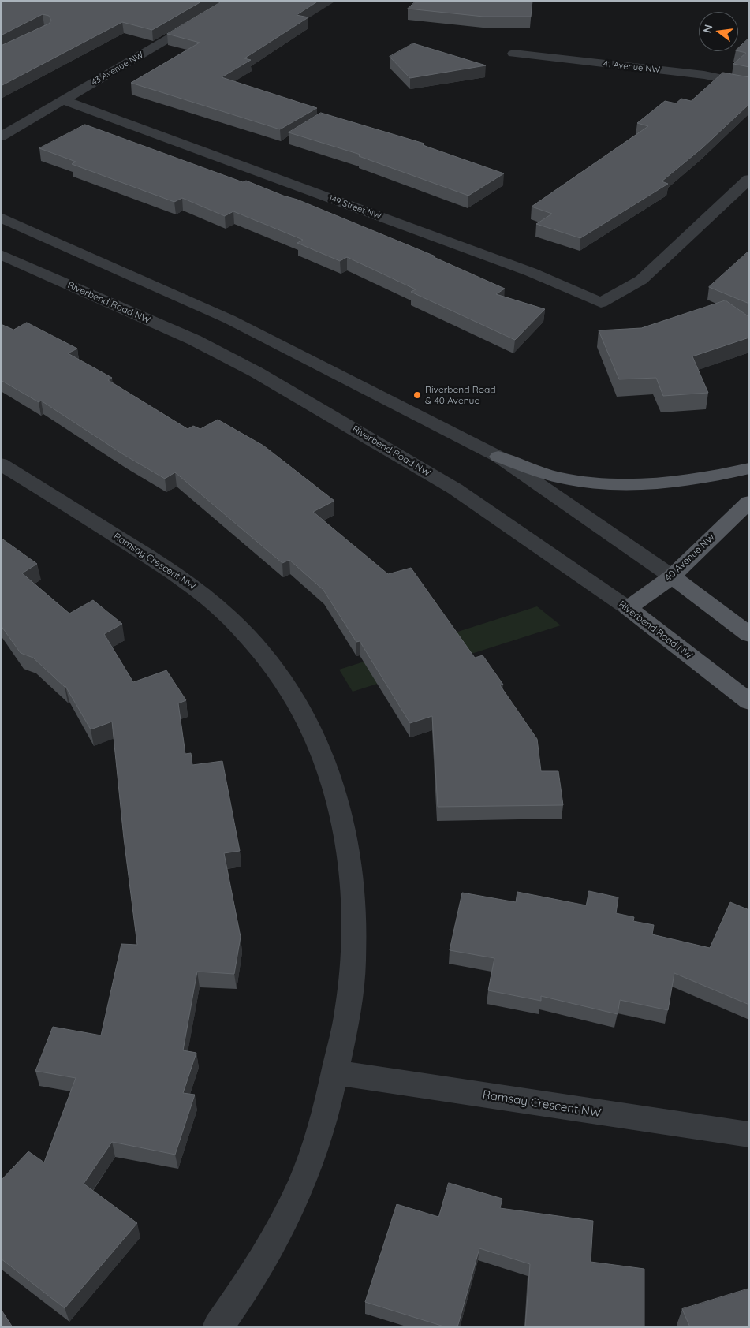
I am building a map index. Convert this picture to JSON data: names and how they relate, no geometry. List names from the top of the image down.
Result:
{
  "streets": {
    "main road": ["Riverbend Road NW", "40 Avenue NW"],
    "street": [
      "41 Avenue NW",
      "43 Avenue NW",
      "149 Street NW",
      "Ramsay Crescent NW"
    ]
  },
  "crossings": [
    ["43 Avenue NW", "149 Street NW"],
    ["Riverbend Road NW", "40 Avenue NW"]
  ],
  "places": ["Riverbend Road & 40 Avenue"],
  "north": "left"
}
